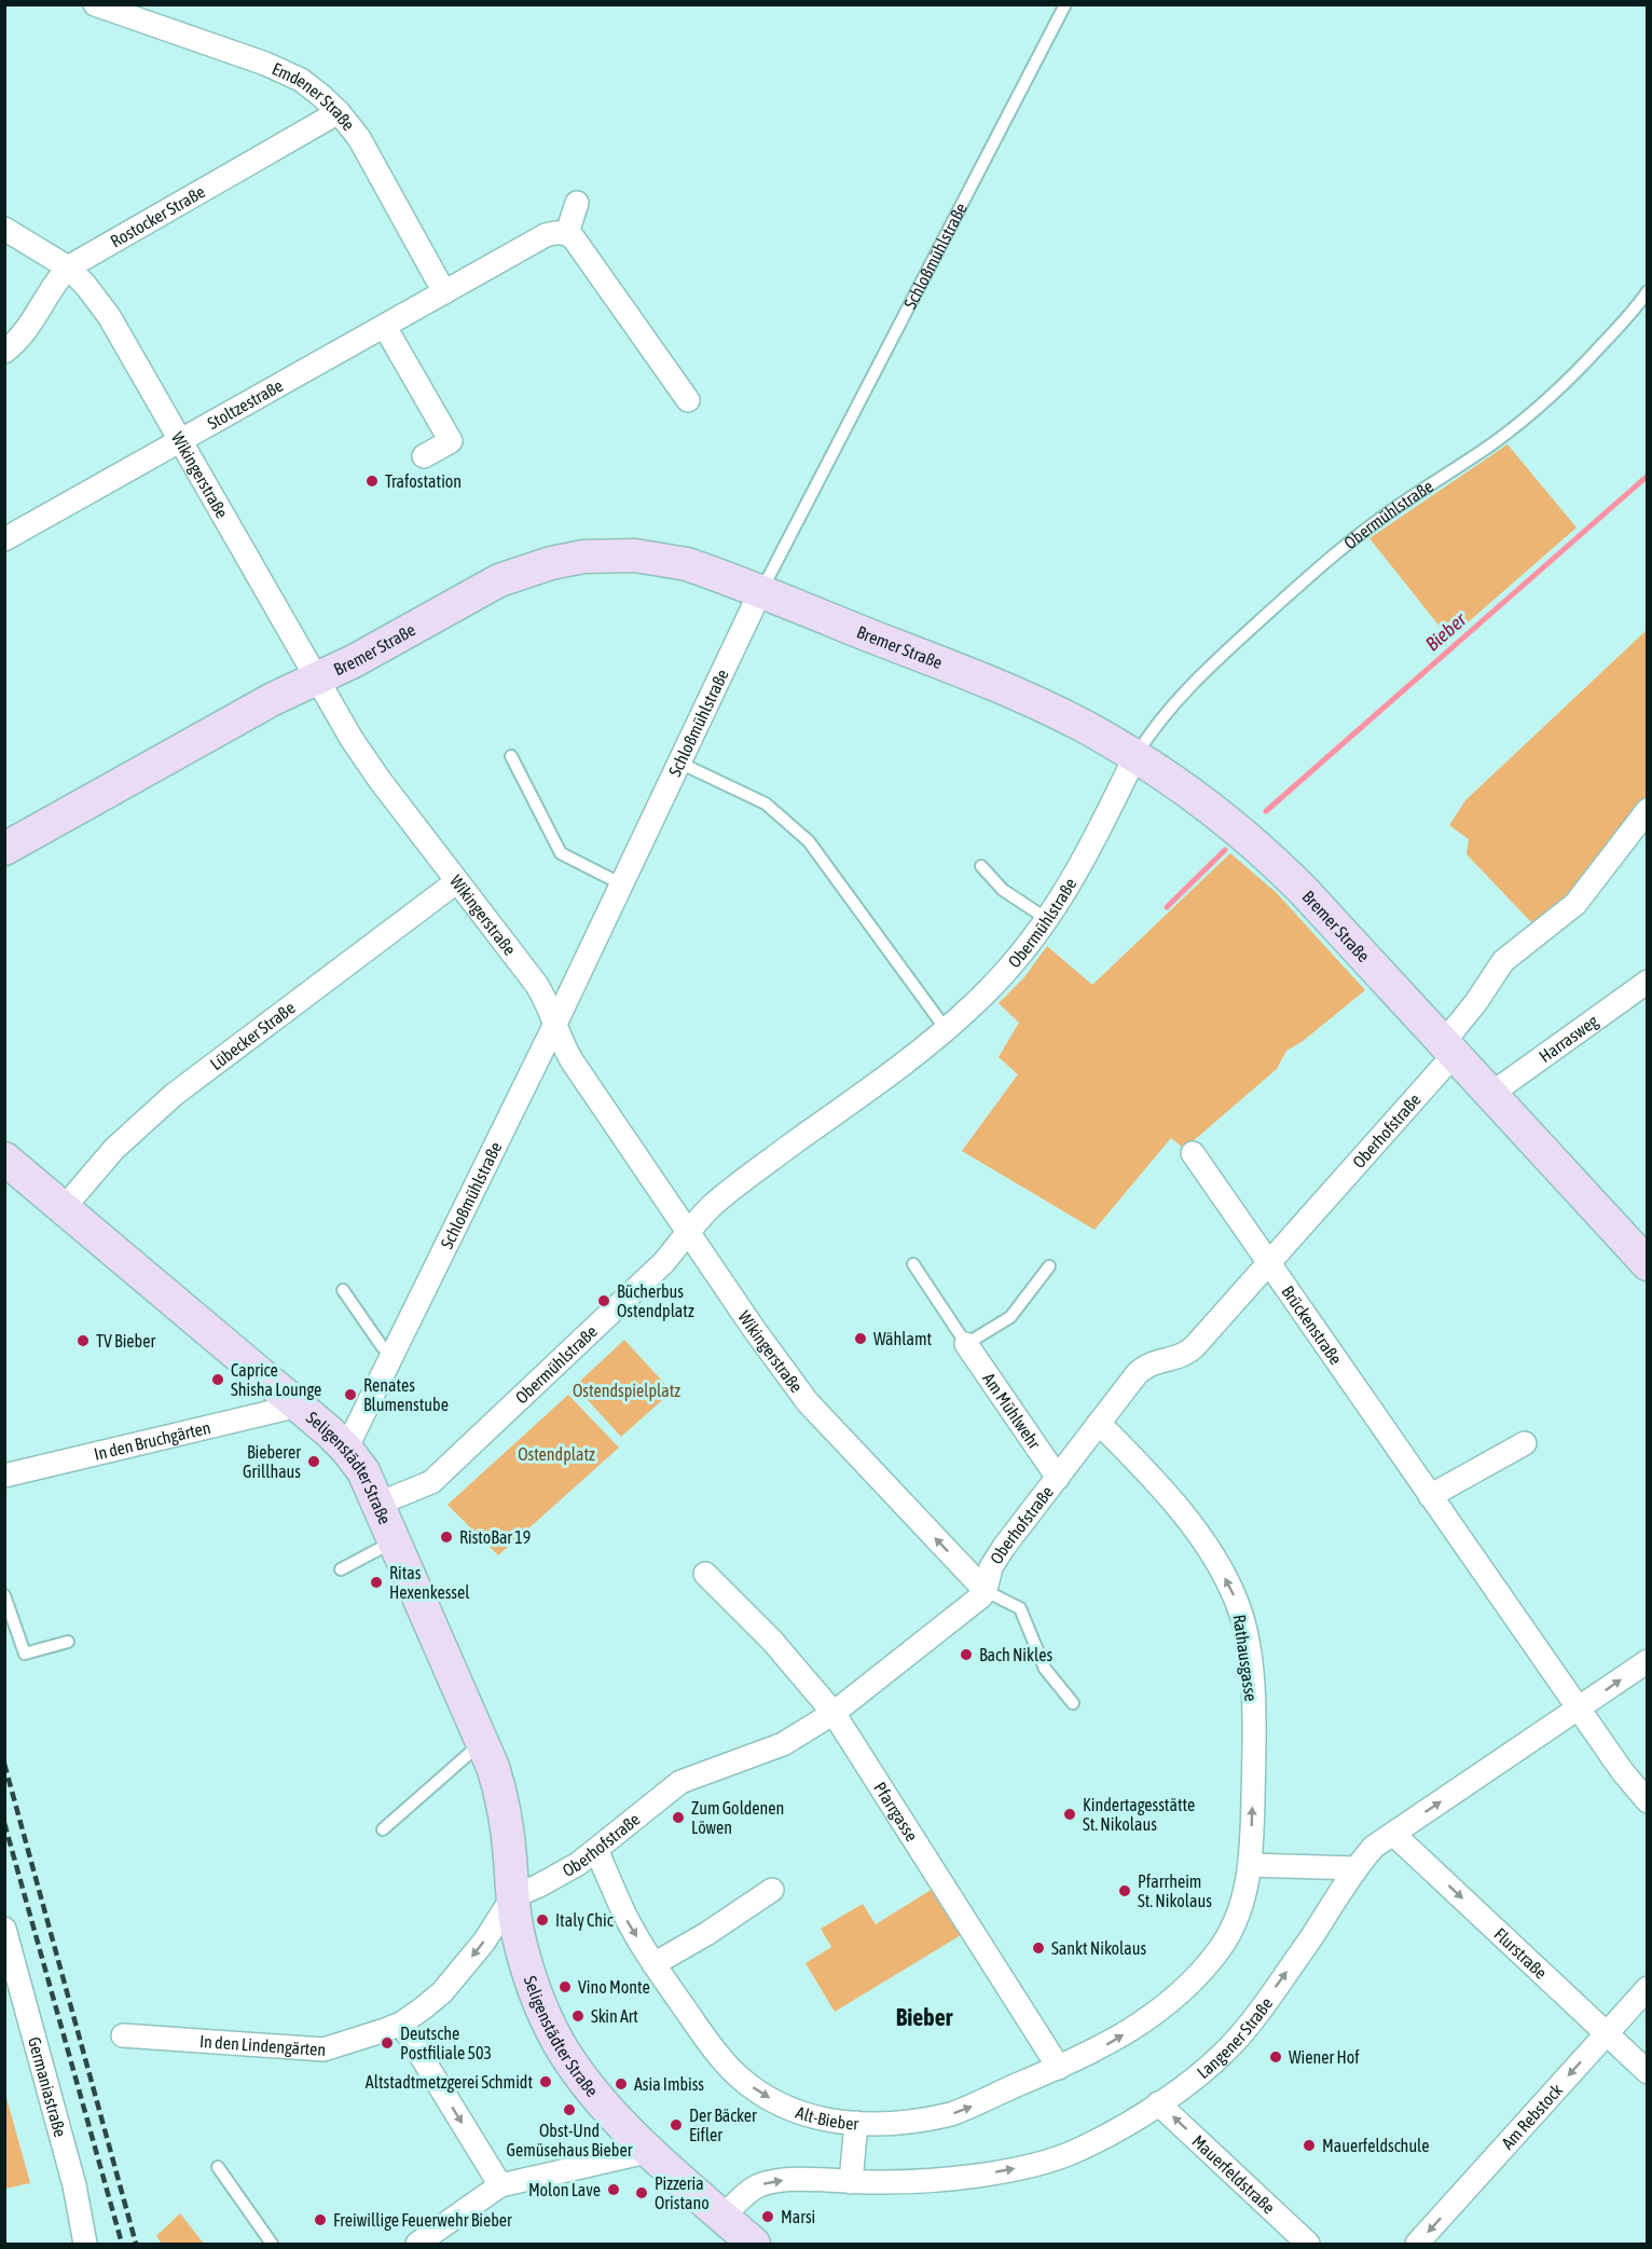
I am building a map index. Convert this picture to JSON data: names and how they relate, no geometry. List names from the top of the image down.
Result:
{
  "streets": {
    "street": [
      "Emdener Straße",
      "Rostocker Straße",
      "Schloßmühlstraße",
      "Stoltzestraße",
      "Wikingerstraße",
      "Obermühlstraße",
      "Bremer Straße",
      "Lübecker Straße",
      "Harrasweg",
      "Oberhofstraße",
      "Brückenstraße",
      "Am Mühlwehr",
      "In den Bruchgärten",
      "Seligenstädter Straße",
      "Rathausgasse",
      "Pfarrgasse",
      "Flurstraße",
      "Langener Straße",
      "In den Lindengärten",
      "Germaniastraße",
      "Alt-Bieber",
      "Am Rebstock",
      "Mauerfeldstraße"
    ]
  },
  "crossings": [
    ["Emdener Straße", "Rostocker Straße"],
    ["Emdener Straße", "Stoltzestraße"],
    ["Rostocker Straße", "Wikingerstraße"],
    ["Schloßmühlstraße", "Wikingerstraße"],
    ["Schloßmühlstraße", "Bremer Straße"],
    ["Schloßmühlstraße", "Seligenstädter Straße"],
    ["Stoltzestraße", "Wikingerstraße"],
    ["Wikingerstraße", "Obermühlstraße"],
    ["Wikingerstraße", "Bremer Straße"],
    ["Wikingerstraße", "Lübecker Straße"],
    ["Wikingerstraße", "Oberhofstraße"],
    ["Obermühlstraße", "Bremer Straße"],
    ["Obermühlstraße", "Seligenstädter Straße"],
    ["Bremer Straße", "Harrasweg"],
    ["Bremer Straße", "Oberhofstraße"],
    ["Lübecker Straße", "Seligenstädter Straße"],
    ["Oberhofstraße", "Brückenstraße"],
    ["Oberhofstraße", "Am Mühlwehr"],
    ["Oberhofstraße", "Seligenstädter Straße"],
    ["Oberhofstraße", "Rathausgasse"],
    ["Oberhofstraße", "Pfarrgasse"],
    ["Oberhofstraße", "Alt-Bieber"],
    ["Brückenstraße", "Langener Straße"],
    ["In den Bruchgärten", "Seligenstädter Straße"],
    ["Seligenstädter Straße", "Langener Straße"],
    ["Rathausgasse", "Pfarrgasse"],
    ["Rathausgasse", "Alt-Bieber"],
    ["Pfarrgasse", "Alt-Bieber"],
    ["Flurstraße", "Langener Straße"],
    ["Flurstraße", "Am Rebstock"],
    ["Langener Straße", "Mauerfeldstraße"]
  ],
  "one_way": [
    "Rathausgasse",
    "Flurstraße",
    "Langener Straße",
    "Alt-Bieber",
    "Am Rebstock",
    "Mauerfeldstraße"
  ],
  "districts": ["Bieber"],
  "water": ["Bieber"],
  "parks": ["Ostendspielplatz", "Ostendplatz"],
  "places": [
    "Trafostation",
    "Bücherbus Ostendplatz",
    "Wählamt",
    "TV Bieber",
    "Caprice Shisha Lounge",
    "Renates Blumenstube",
    "Bieberer Grillhaus",
    "RistoBar 19",
    "Ritas Hexenkessel",
    "Bach Nikles",
    "Kindertagesstätte St. Nikolaus",
    "Zum Goldenen Löwen",
    "Pfarrheim St. Nikolaus",
    "Italy Chic",
    "Sankt Nikolaus",
    "Vino Monte",
    "Skin Art",
    "Deutsche Postfiliale 503",
    "Wiener Hof",
    "Altstadtmetzgerei Schmidt",
    "Asia Imbiss",
    "Obst-Und Gemüsehaus Bieber",
    "Der Bäcker Eifler",
    "Mauerfeldschule",
    "Molon Lave",
    "Pizzeria Oristano",
    "Marsi",
    "Freiwillige Feuerwehr Bieber"
  ]
}
